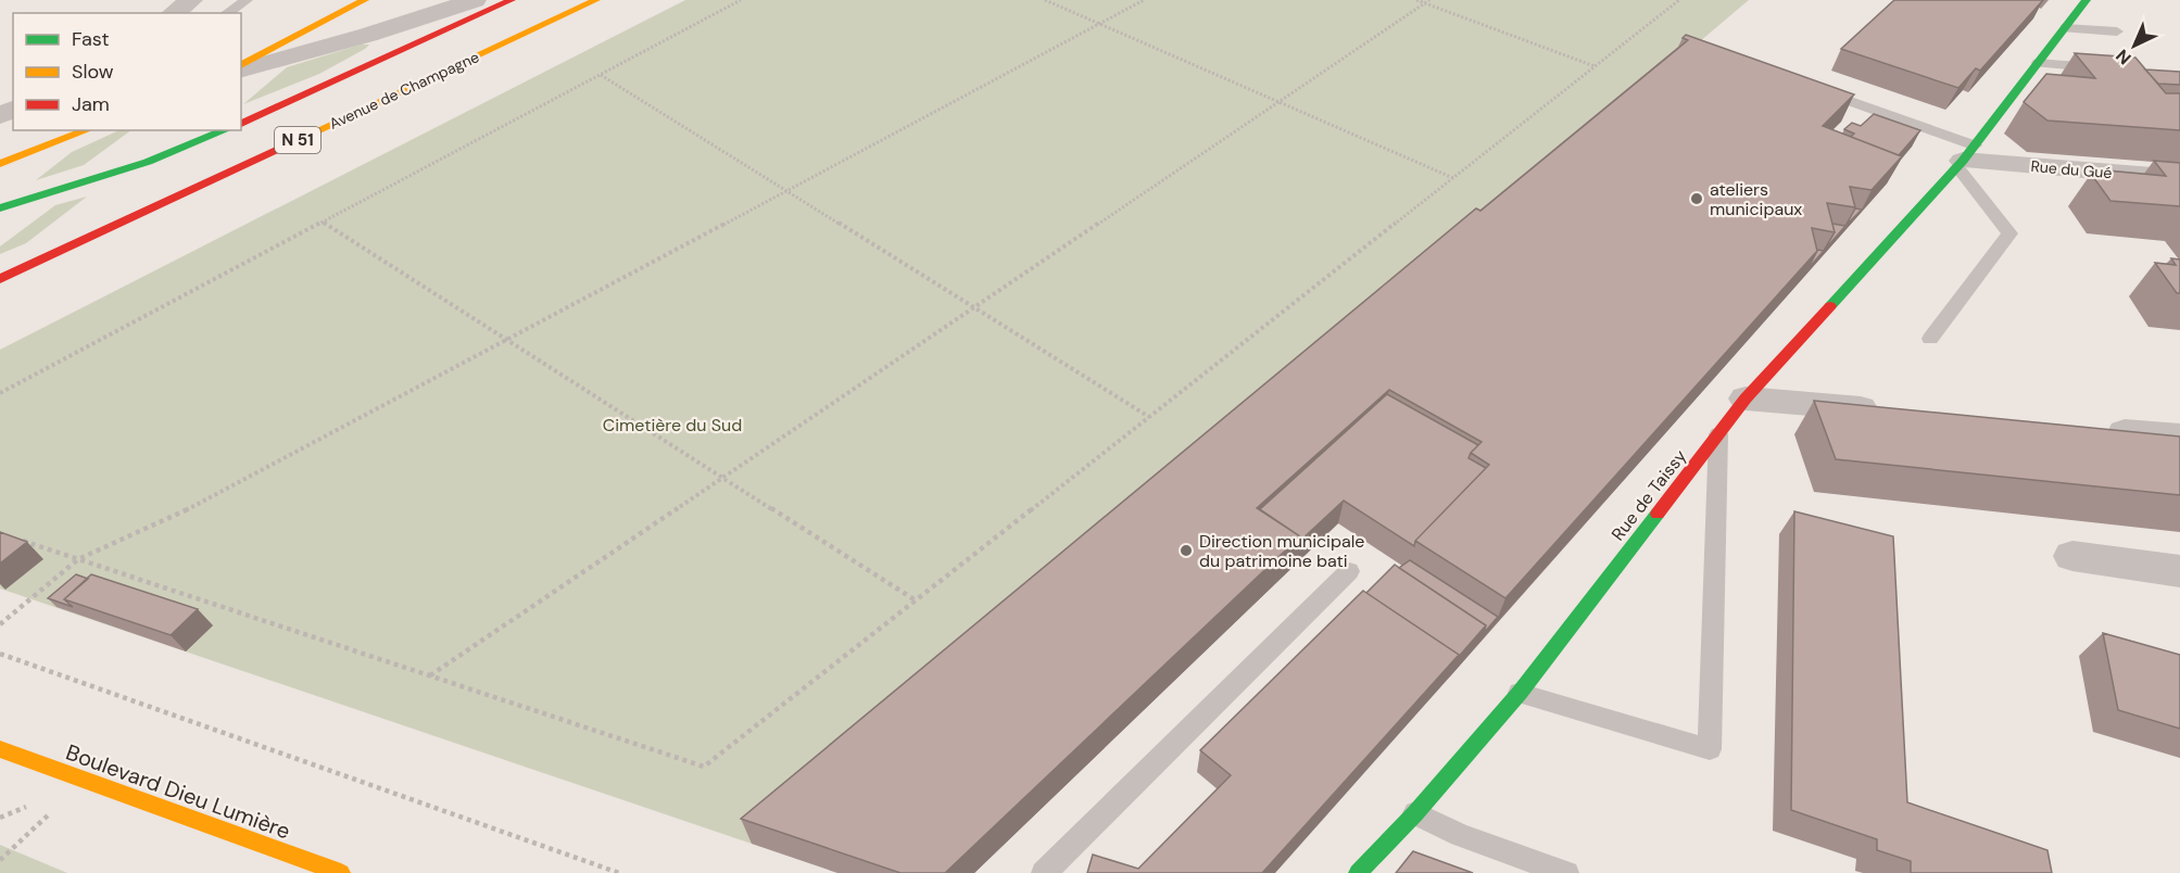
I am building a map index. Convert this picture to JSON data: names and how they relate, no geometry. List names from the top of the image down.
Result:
{
  "streets": {
    "street": [
      "Avenue de Champagne",
      "N 51",
      "Rue du Gué",
      "Rue de Taissy",
      "Boulevard Dieu Lumière"
    ]
  },
  "crossings": [
    ["Rue du Gué", "Rue de Taissy"]
  ],
  "parks": ["Cimetière du Sud"],
  "places": ["ateliers municipaux", "Direction municipale du patrimoine bati"],
  "legend": ["Fast", "Slow", "Jam"],
  "north": "bottom left"
}
